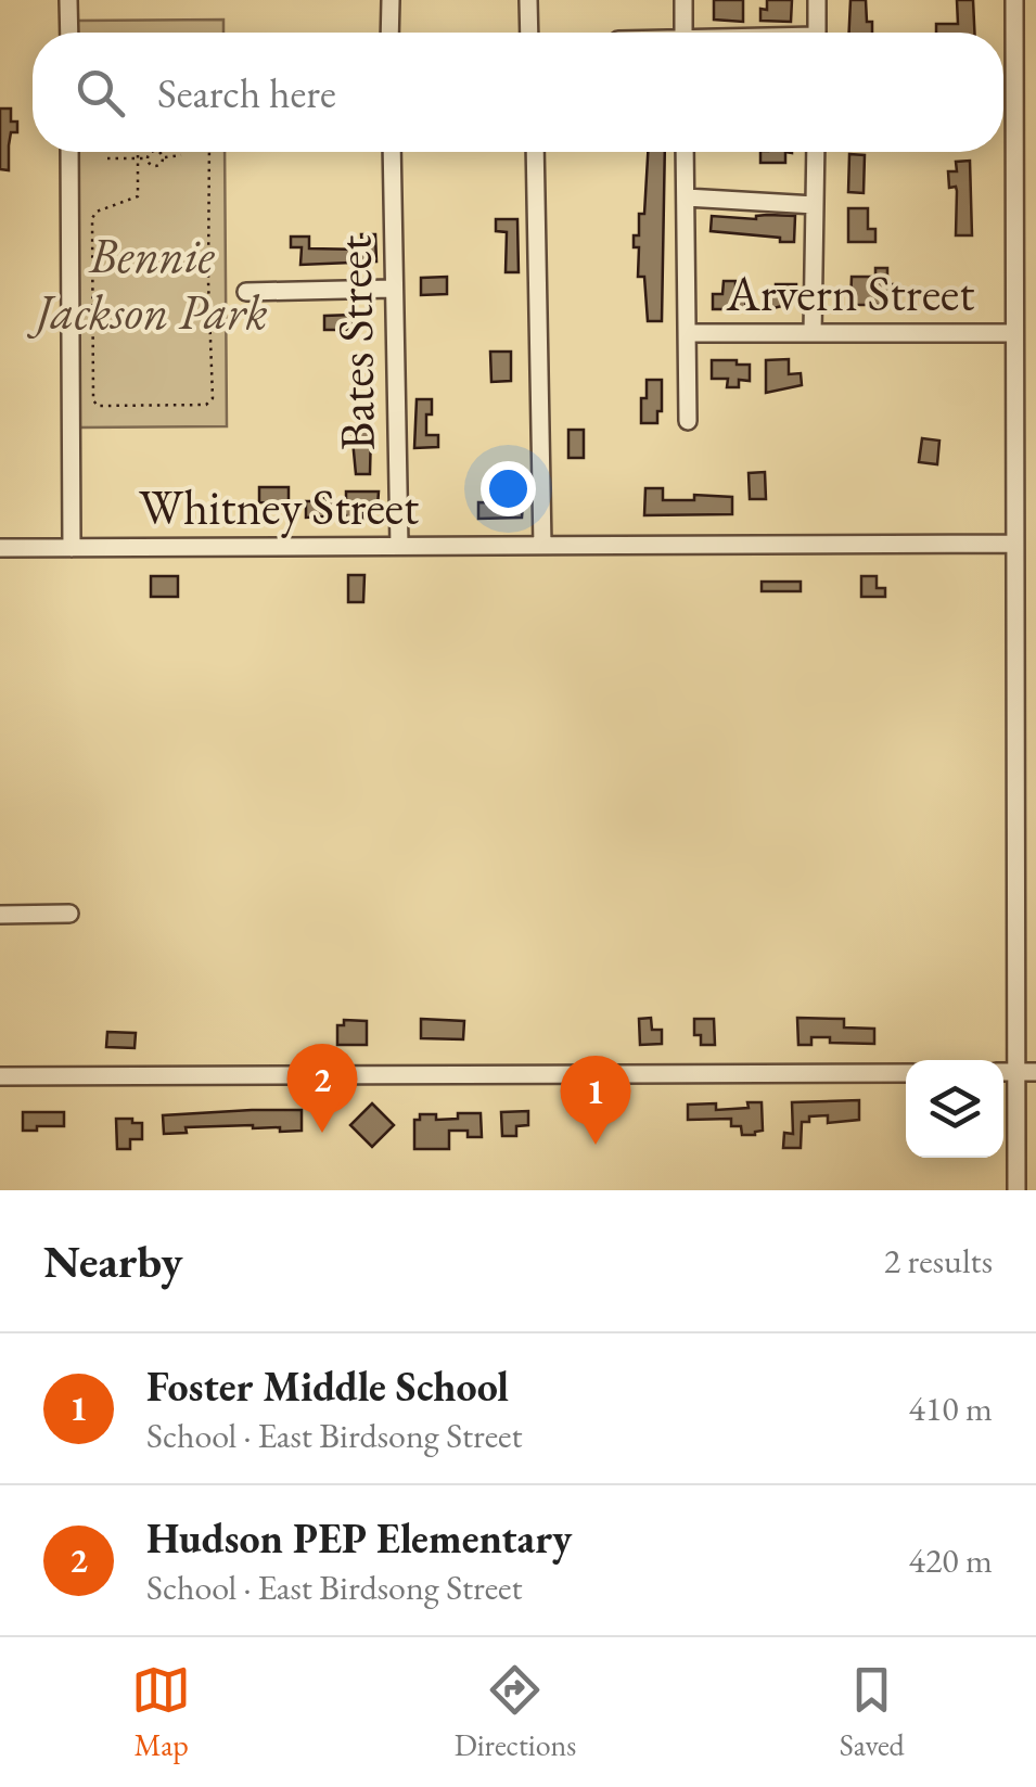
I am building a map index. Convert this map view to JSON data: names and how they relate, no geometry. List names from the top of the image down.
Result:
{
  "streets": {
    "street": ["Arvern Street", "Bates Street", "Whitney Street"]
  },
  "crossings": [
    ["Bates Street", "Whitney Street"]
  ],
  "parks": ["Bennie Jackson Park"],
  "page": {
    "search": "Search here",
    "pins": ["2", "1"],
    "heading": ["Nearby", "2 results"],
    "list": [
      {
        "mark": "1",
        "name": "Foster Middle School",
        "note": "School · East Birdsong Street",
        "value": "410 m"
      },
      {
        "mark": "2",
        "name": "Hudson PEP Elementary",
        "note": "School · East Birdsong Street",
        "value": "420 m"
      }
    ],
    "nav": ["Map", "Directions", "Saved"]
  }
}
